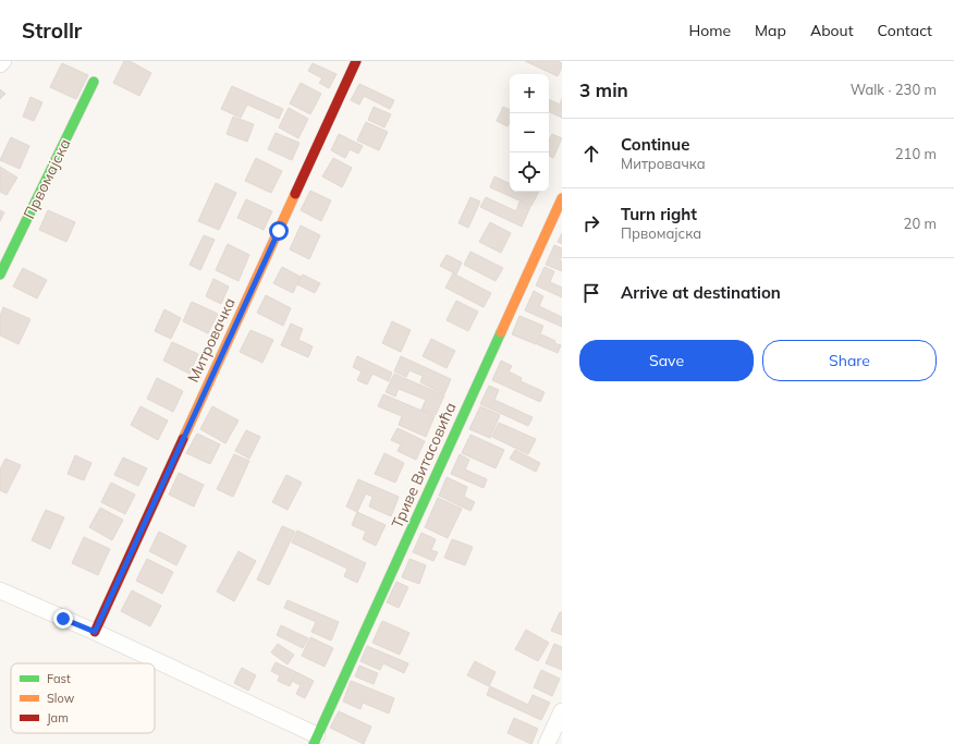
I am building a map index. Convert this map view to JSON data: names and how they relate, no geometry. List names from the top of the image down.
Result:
{
  "streets": {
    "street": ["Првомајска", "Митровачка", "Триве Витасовића"]
  },
  "legend": ["Fast", "Slow", "Jam"],
  "page": {
    "header": "Strollr",
    "nav": [
      "Home",
      "Map",
      "About",
      "Contact"
    ],
    "heading": ["3 min", "Walk · 230 m"],
    "map_buttons": ["+", "−"],
    "list": [
      ["Continue", "Митровачка", "210 m"],
      ["Turn right", "Првомајска", "20 m"],
      "Arrive at destination"
    ],
    "buttons": ["Save", "Share"]
  }
}
